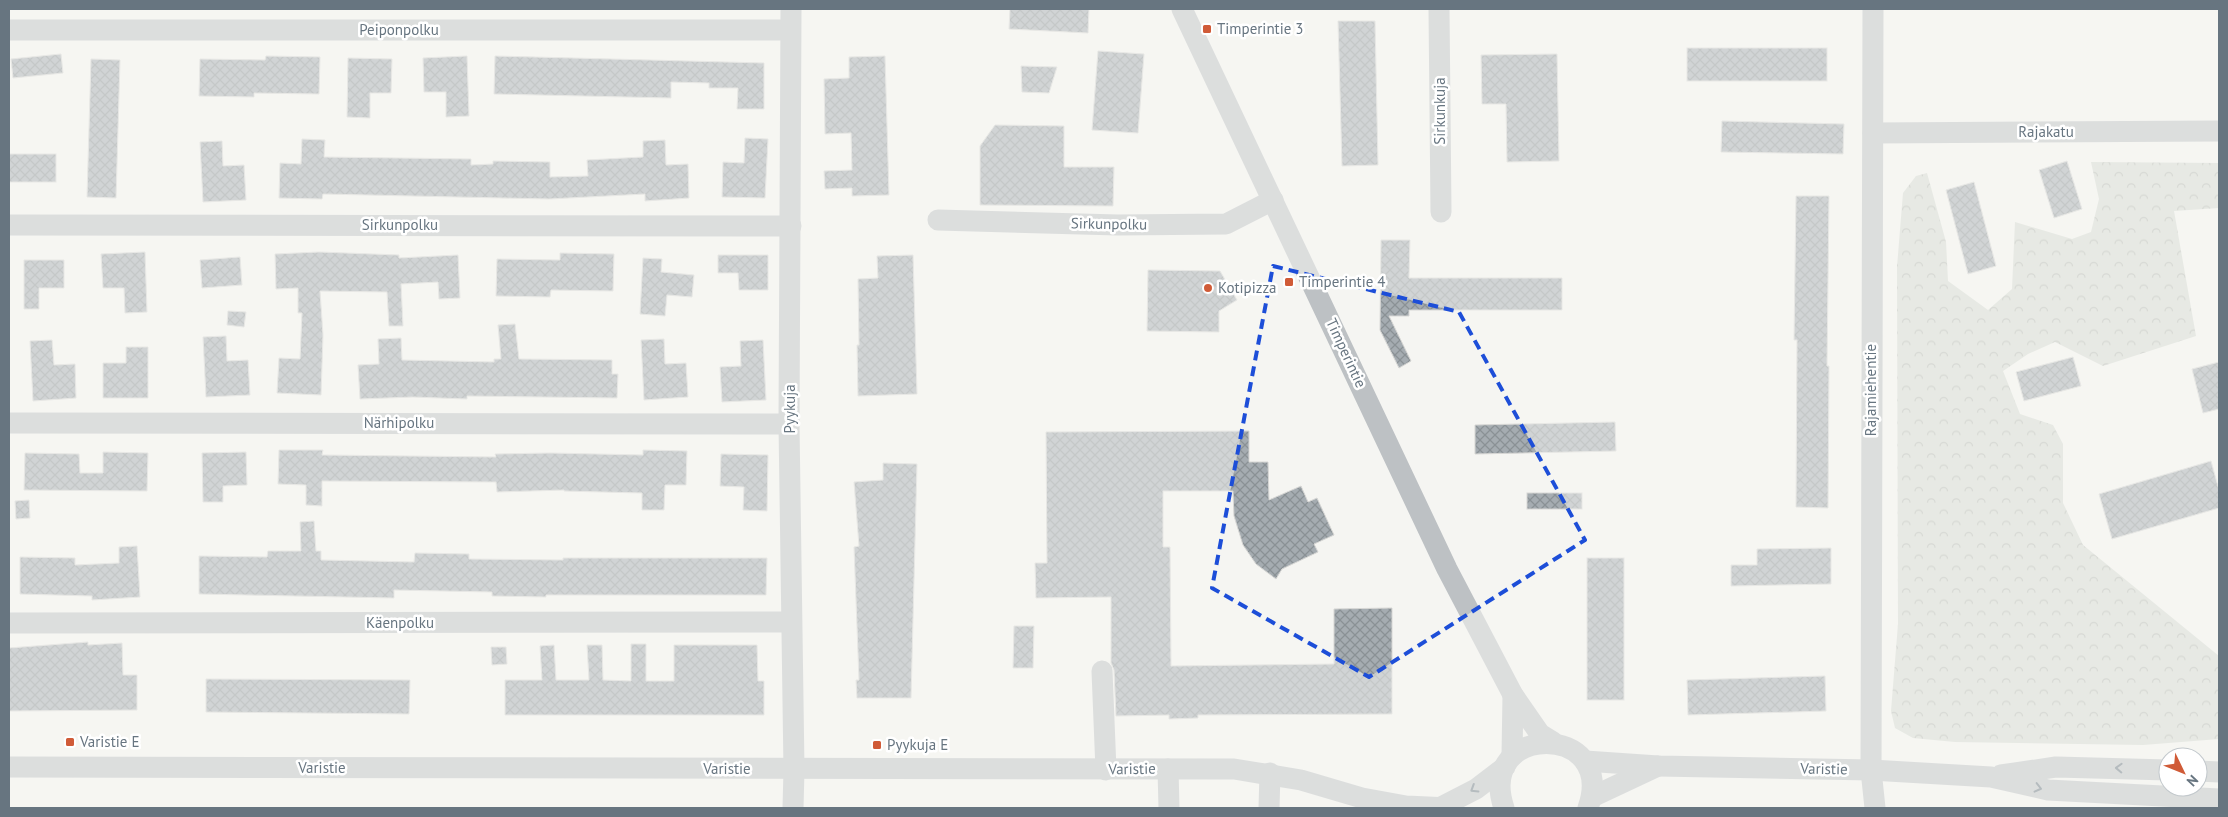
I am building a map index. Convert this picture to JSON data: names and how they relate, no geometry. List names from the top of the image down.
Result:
{
  "streets": {
    "street": [
      "Peiponpolku",
      "Sirkunkuja",
      "Rajakatu",
      "Sirkunpolku",
      "Timperintie",
      "Rajamiehentie",
      "Pyykuja",
      "Närhipolku",
      "Käenpolku",
      "Varistie"
    ]
  },
  "crossings": [
    ["Peiponpolku", "Pyykuja"],
    ["Rajakatu", "Rajamiehentie"],
    ["Sirkunpolku", "Timperintie"],
    ["Sirkunpolku", "Pyykuja"],
    ["Timperintie", "Varistie"],
    ["Rajamiehentie", "Varistie"],
    ["Pyykuja", "Närhipolku"],
    ["Pyykuja", "Käenpolku"],
    ["Pyykuja", "Varistie"]
  ],
  "places": {
    "transit": [
      "Timperintie 3",
      "Timperintie 4",
      "Varistie E",
      "Pyykuja E"
    ],
    "other": ["Kotipizza"]
  },
  "north": "bottom right"
}
